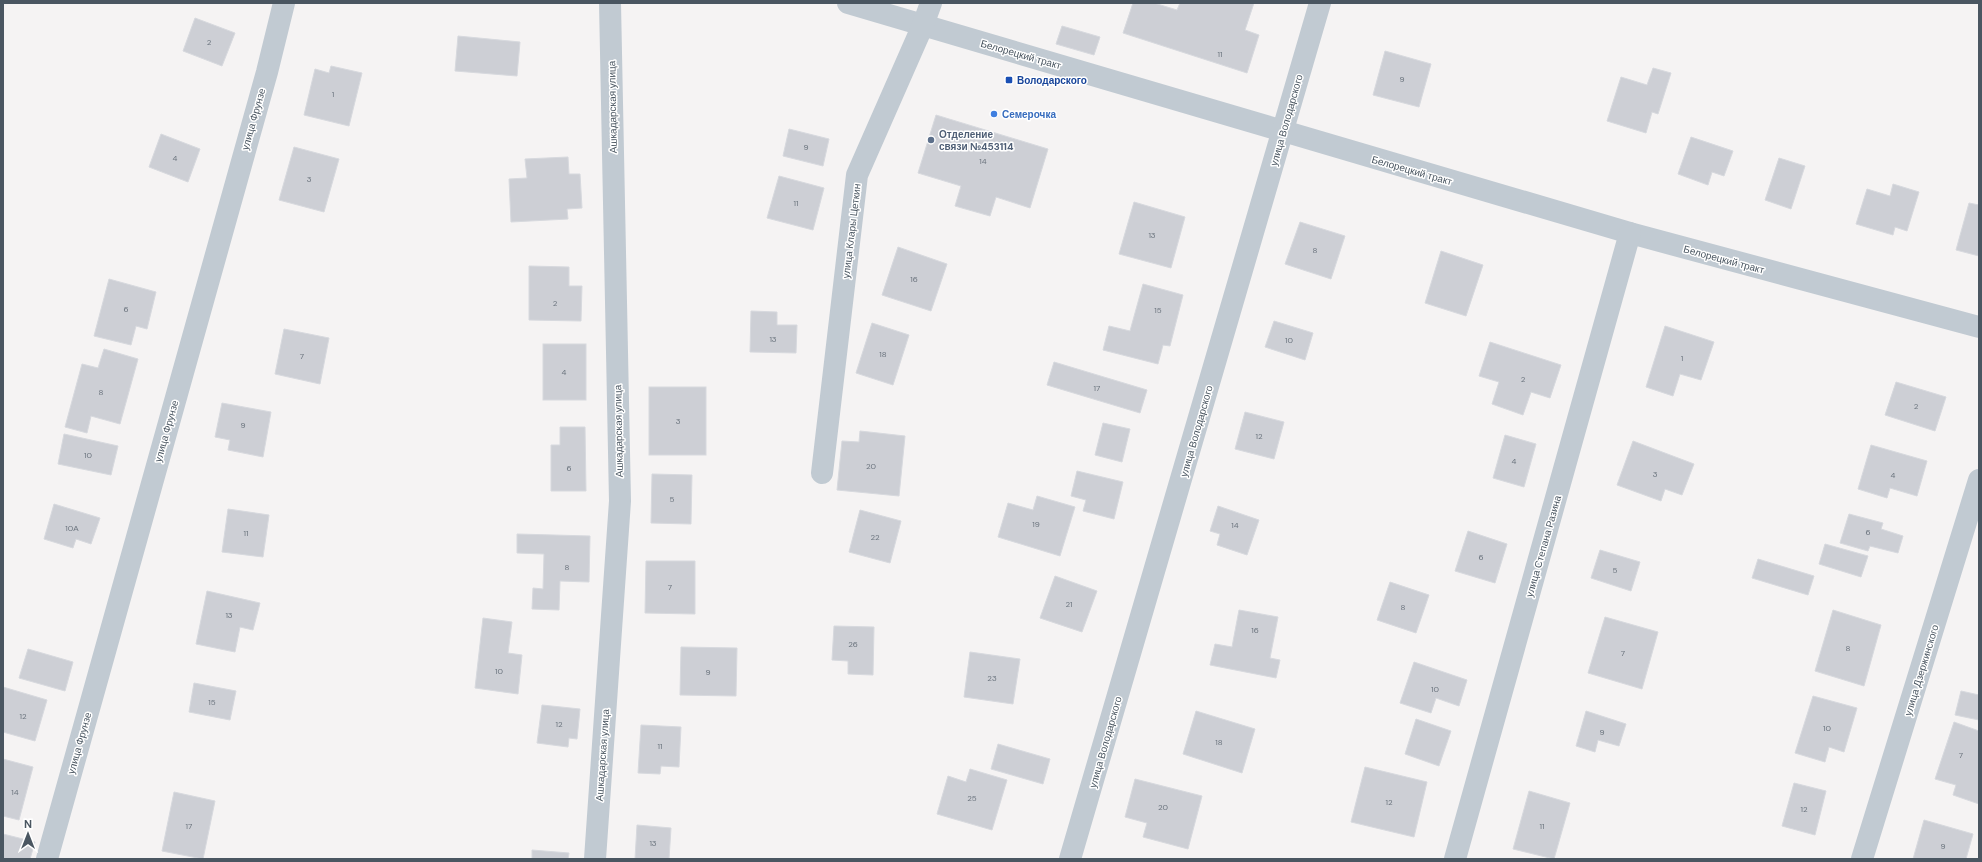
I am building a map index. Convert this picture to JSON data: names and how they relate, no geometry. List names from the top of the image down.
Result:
{
  "streets": {
    "street": [
      "Белорецкий тракт",
      "Ашкадарская улица",
      "улица Фрунзе",
      "улица Володарского",
      "улица Клары Цеткин",
      "улица Степана Разина",
      "улица Дзержинского"
    ]
  },
  "crossings": [
    ["Белорецкий тракт", "улица Володарского"],
    ["Белорецкий тракт", "улица Клары Цеткин"],
    ["Белорецкий тракт", "улица Степана Разина"]
  ],
  "places": {
    "transit": ["Володарского"],
    "other": ["Семерочка", "Отделение связи №453114"]
  },
  "house_numbers": [
    "2",
    "11",
    "9",
    "1",
    "9",
    "4",
    "14",
    "3",
    "11",
    "13",
    "8",
    "16",
    "2",
    "6",
    "15",
    "13",
    "10",
    "18",
    "7",
    "1",
    "4",
    "2",
    "17",
    "8",
    "2",
    "3",
    "9",
    "12",
    "10",
    "4",
    "20",
    "6",
    "3",
    "4",
    "5",
    "19",
    "14",
    "10А",
    "6",
    "11",
    "22",
    "6",
    "8",
    "5",
    "7",
    "21",
    "8",
    "13",
    "16",
    "26",
    "8",
    "7",
    "10",
    "9",
    "23",
    "10",
    "15",
    "12",
    "12",
    "10",
    "9",
    "18",
    "11",
    "7",
    "14",
    "25",
    "12",
    "20",
    "12",
    "17",
    "11",
    "13",
    "9"
  ],
  "north": "top"
}
